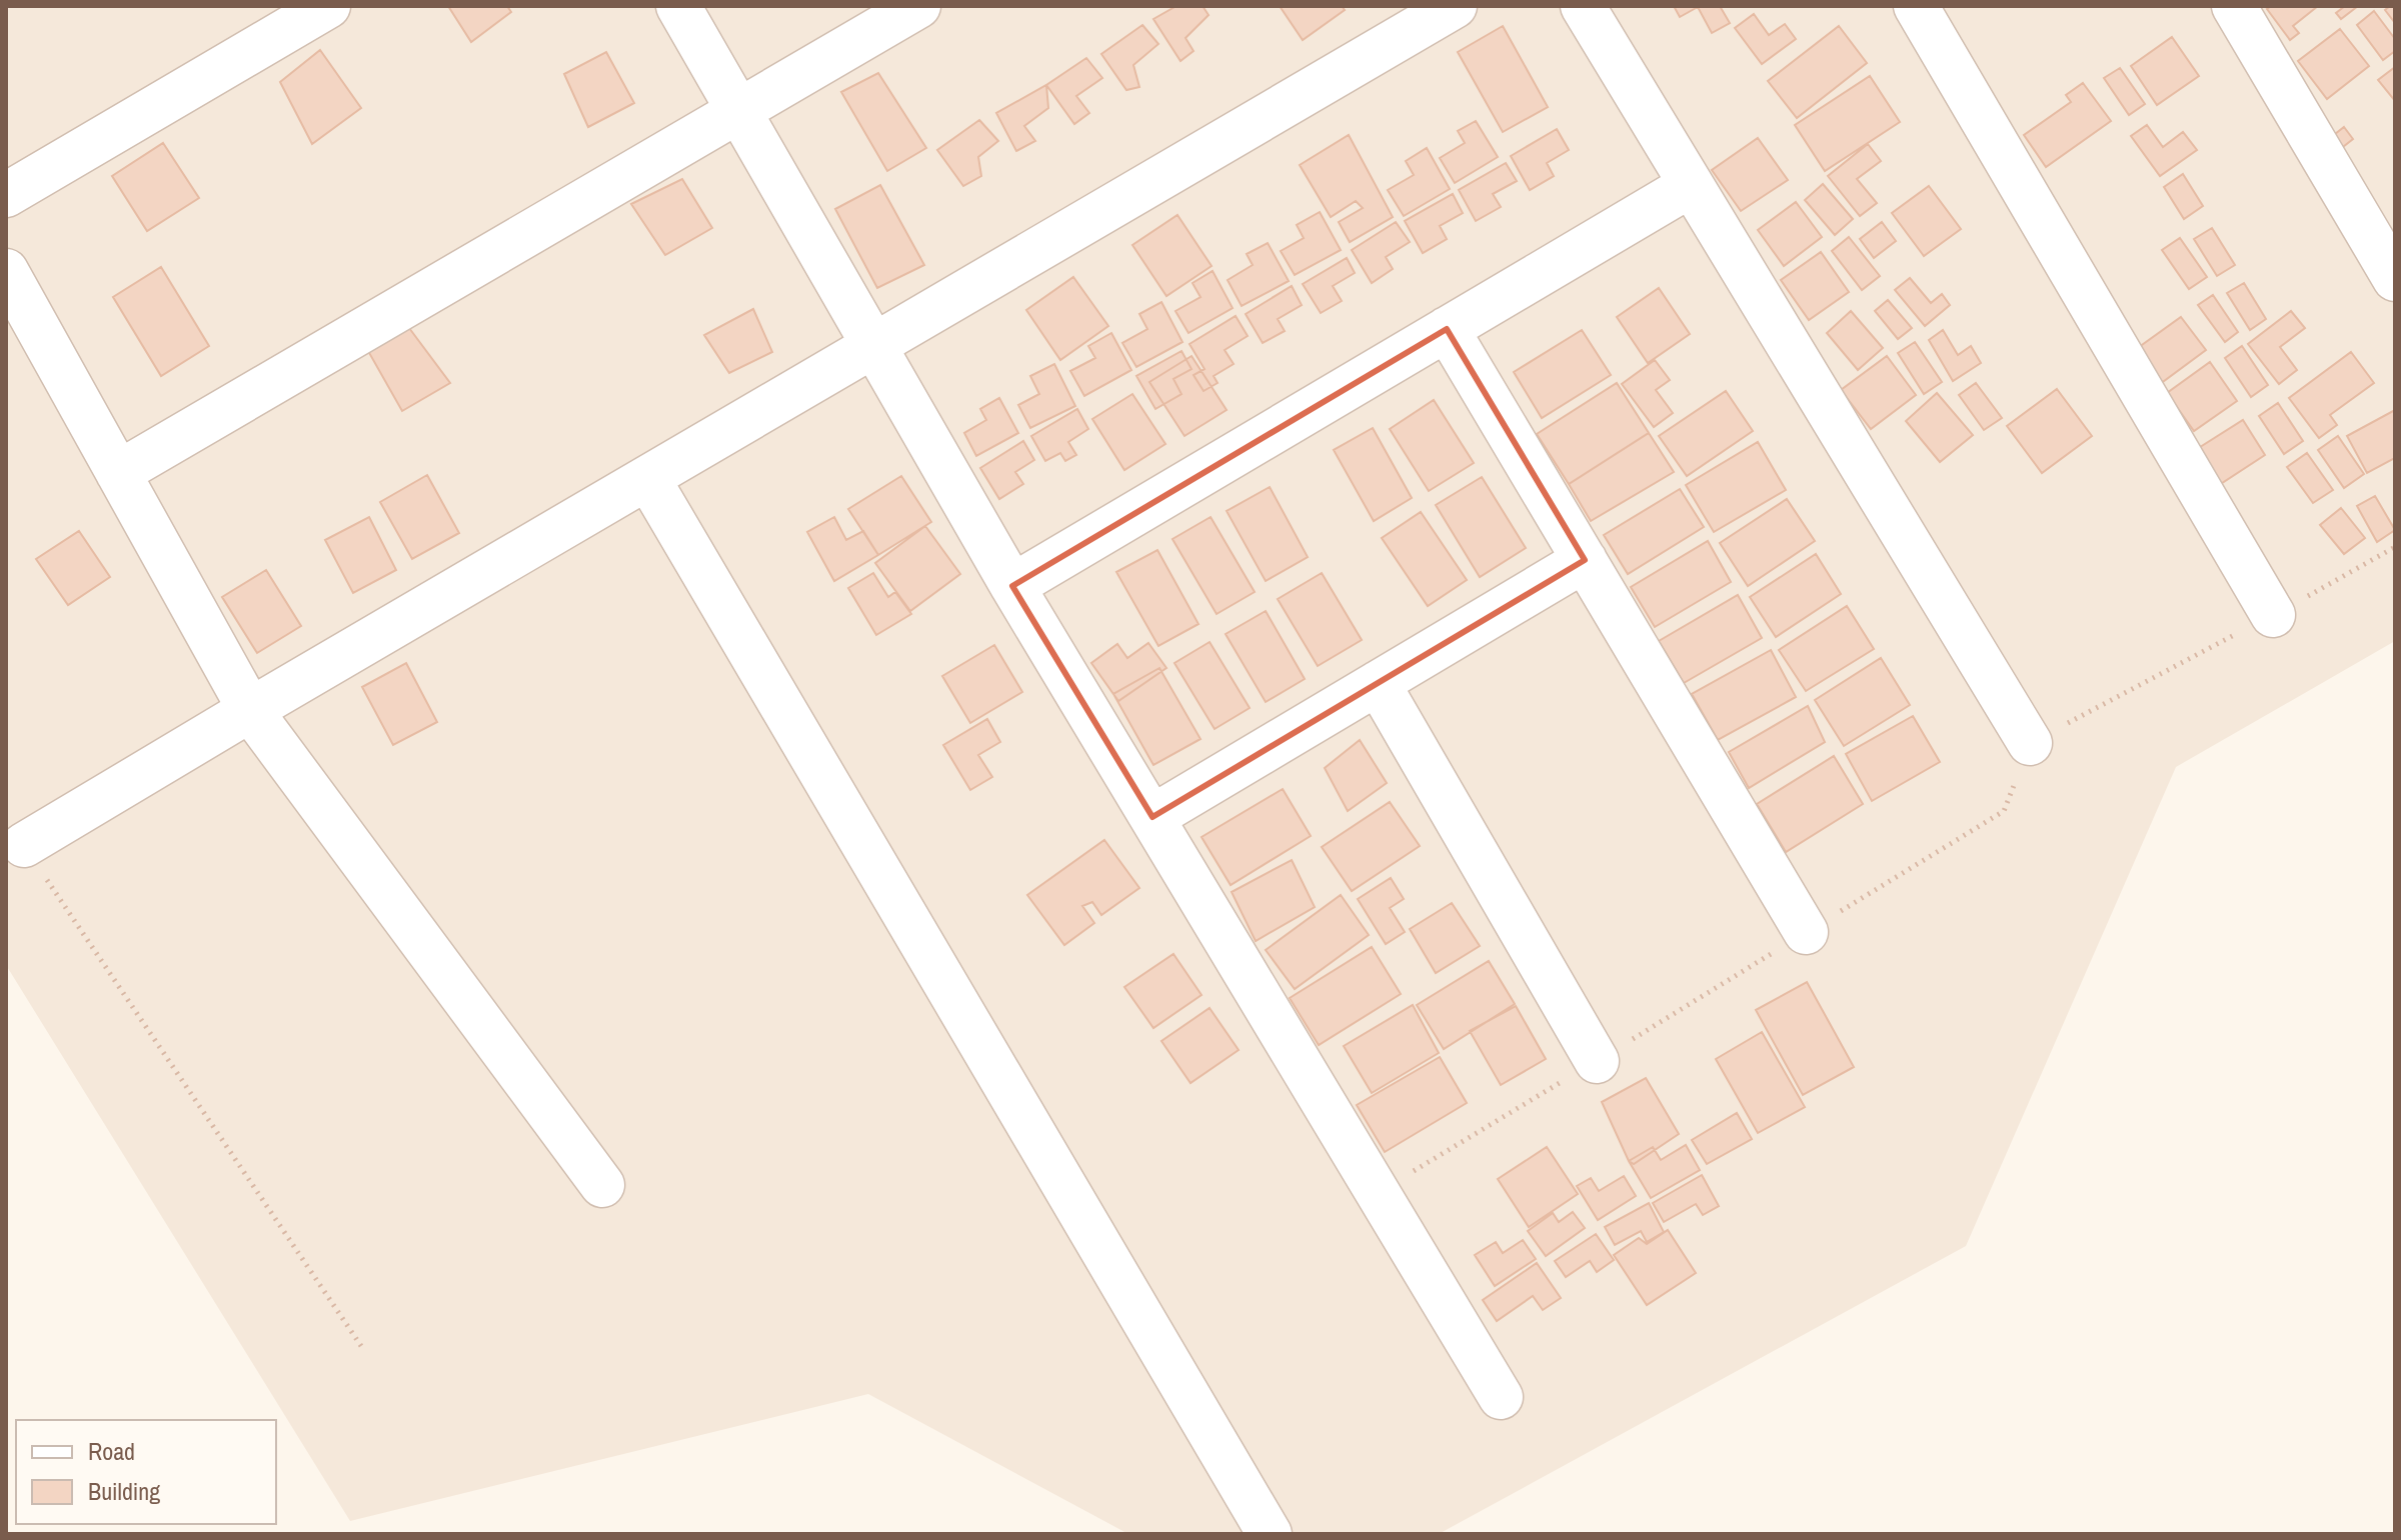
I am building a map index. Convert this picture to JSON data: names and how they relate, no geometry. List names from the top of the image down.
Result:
{
  "legend": ["Road", "Building"]
}
